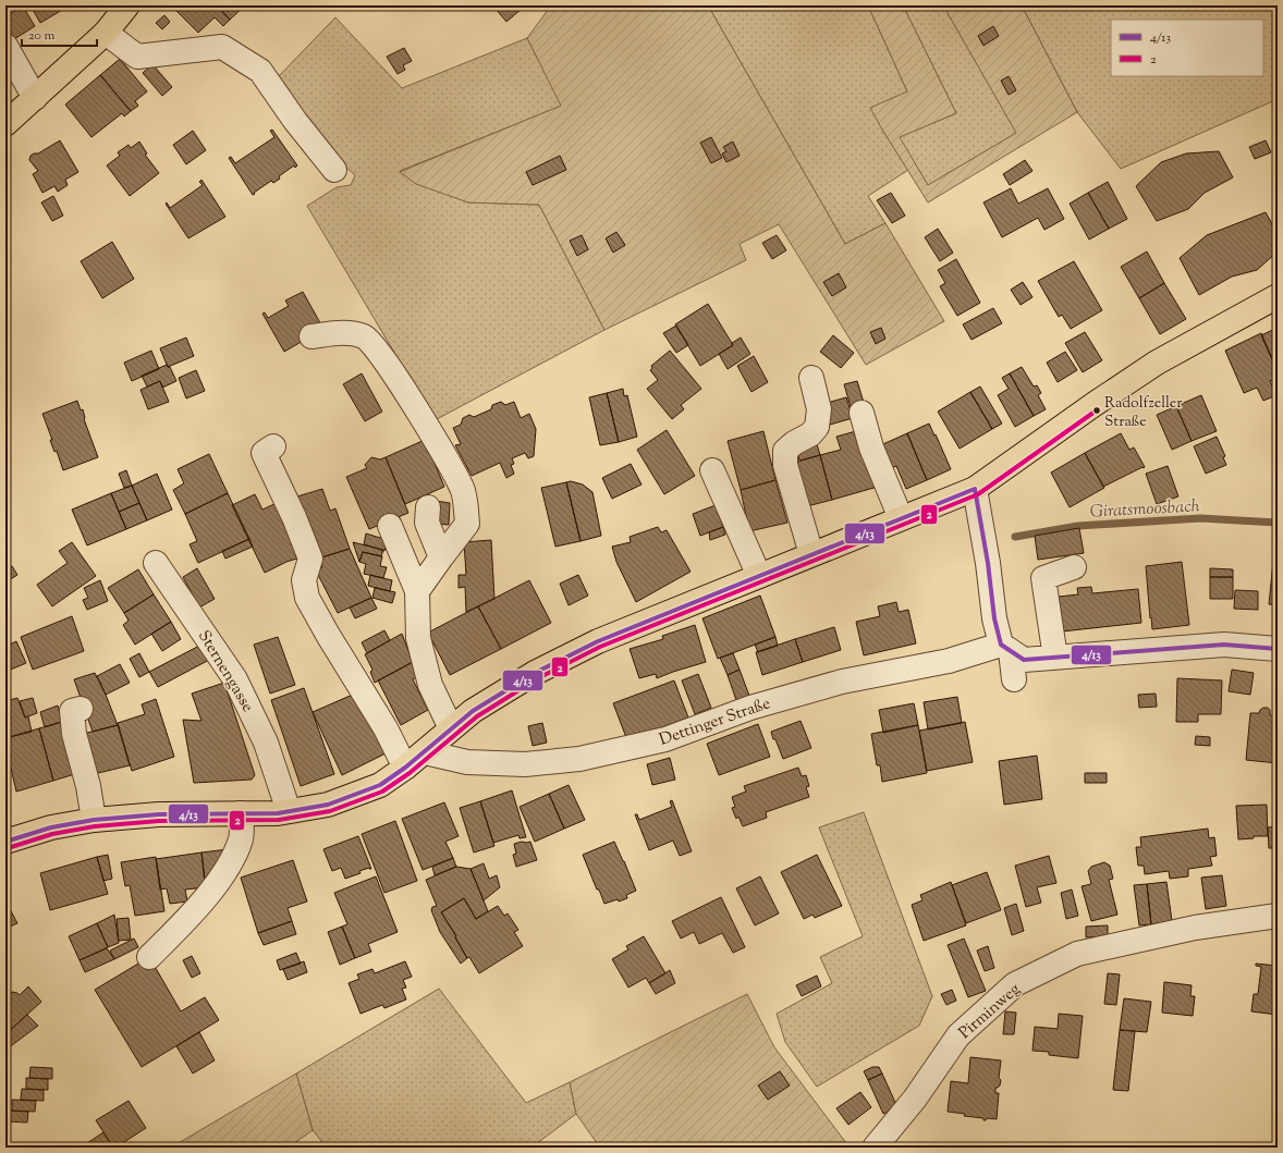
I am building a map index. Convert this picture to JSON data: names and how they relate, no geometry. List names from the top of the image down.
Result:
{
  "streets": {
    "street": ["Sternengasse", "Dettinger Straße", "Pirminweg"]
  },
  "water": ["Giratsmoosbach"],
  "places": ["Radolfzeller Straße"],
  "lines": ["transit line 2", "transit line 4/13"],
  "legend": ["4/13", "2"],
  "scale_bar": "20 m"
}
